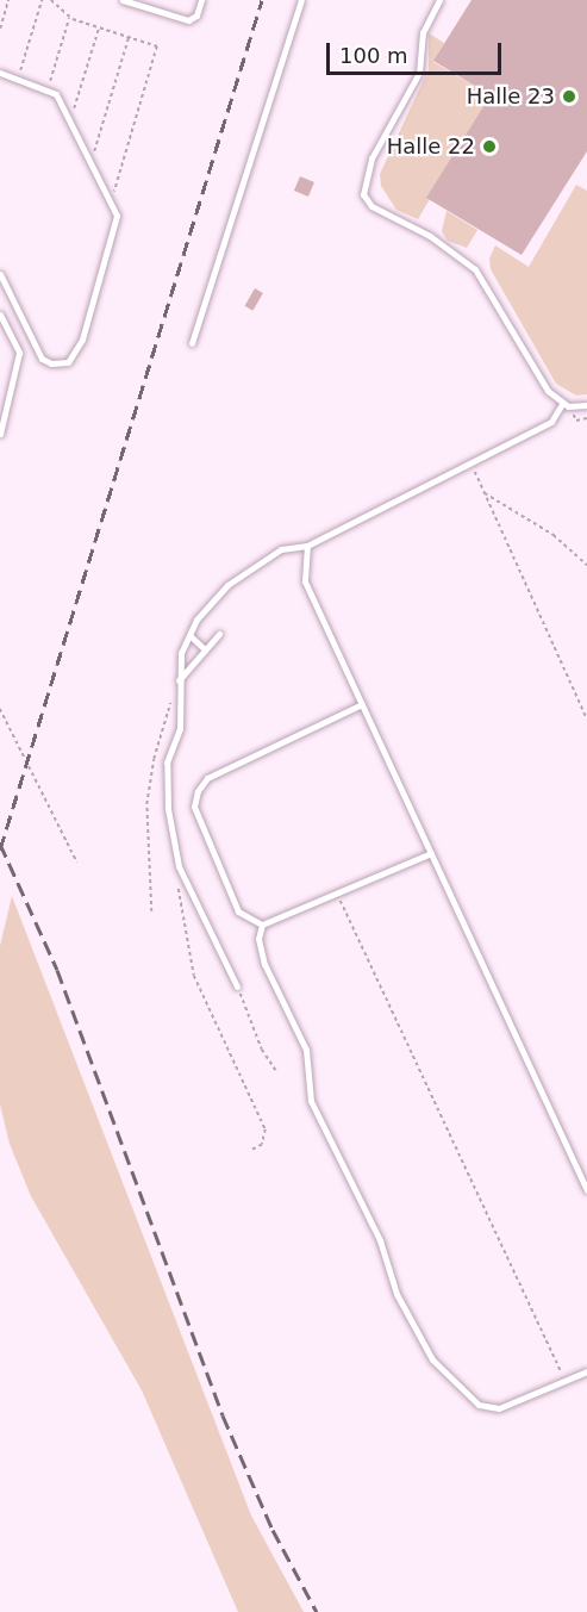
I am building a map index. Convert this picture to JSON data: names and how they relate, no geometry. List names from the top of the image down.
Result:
{
  "places": ["Halle 23", "Halle 22"],
  "scale_bar": "100 m"
}
